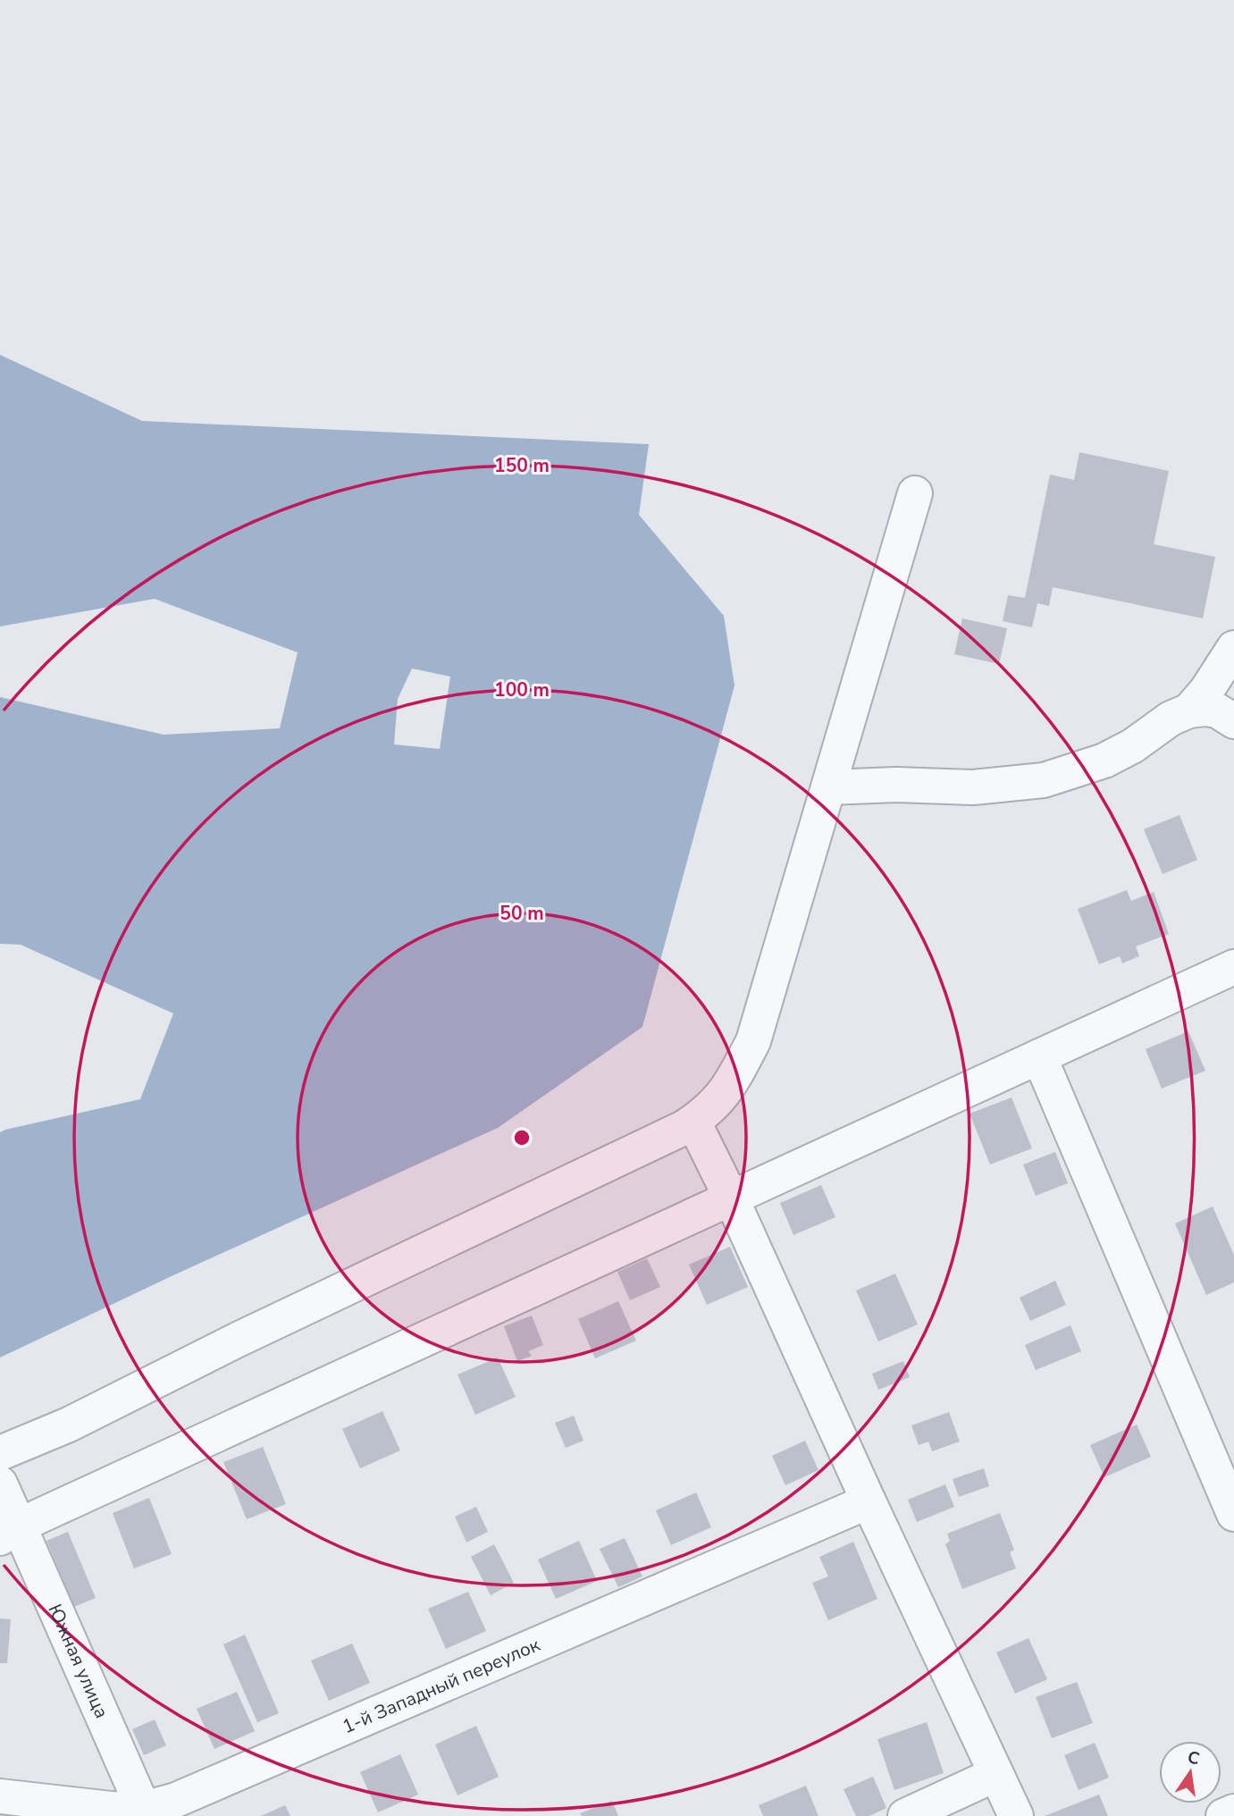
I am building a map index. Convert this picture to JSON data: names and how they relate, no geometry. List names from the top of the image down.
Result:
{
  "streets": {
    "street": ["Южная улица", "1-й Западный переулок"]
  },
  "crossings": [
    ["Южная улица", "1-й Западный переулок"]
  ],
  "north": "top",
  "rings": ["150 m", "100 m", "50 m"]
}
